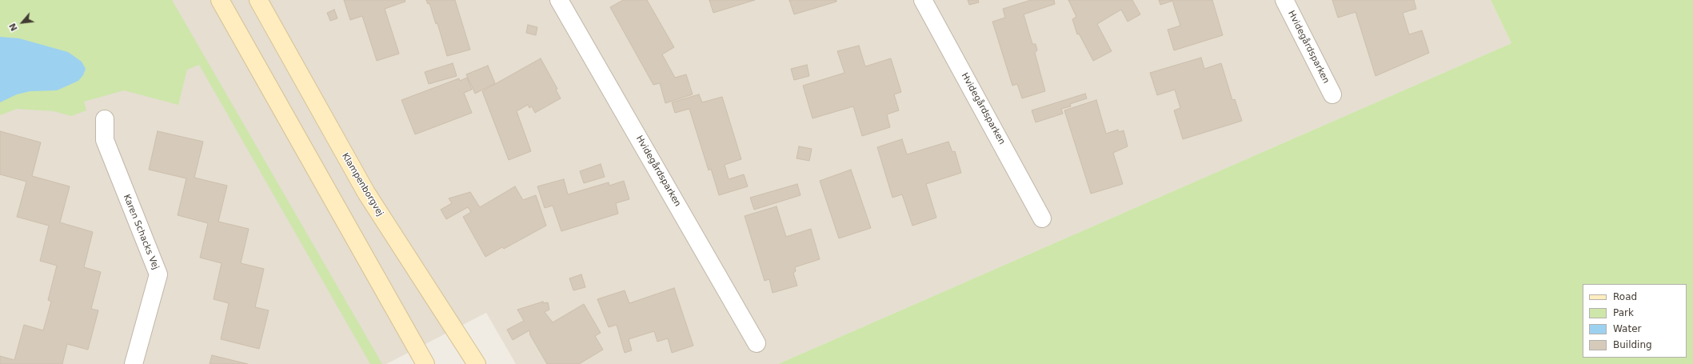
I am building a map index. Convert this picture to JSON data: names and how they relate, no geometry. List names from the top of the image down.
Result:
{
  "streets": {
    "street": ["Hvidegårdsparken", "Klampenborgvej", "Karen Schacks Vej"]
  },
  "legend": [
    "Road",
    "Park",
    "Water",
    "Building"
  ],
  "north": "bottom left"
}
